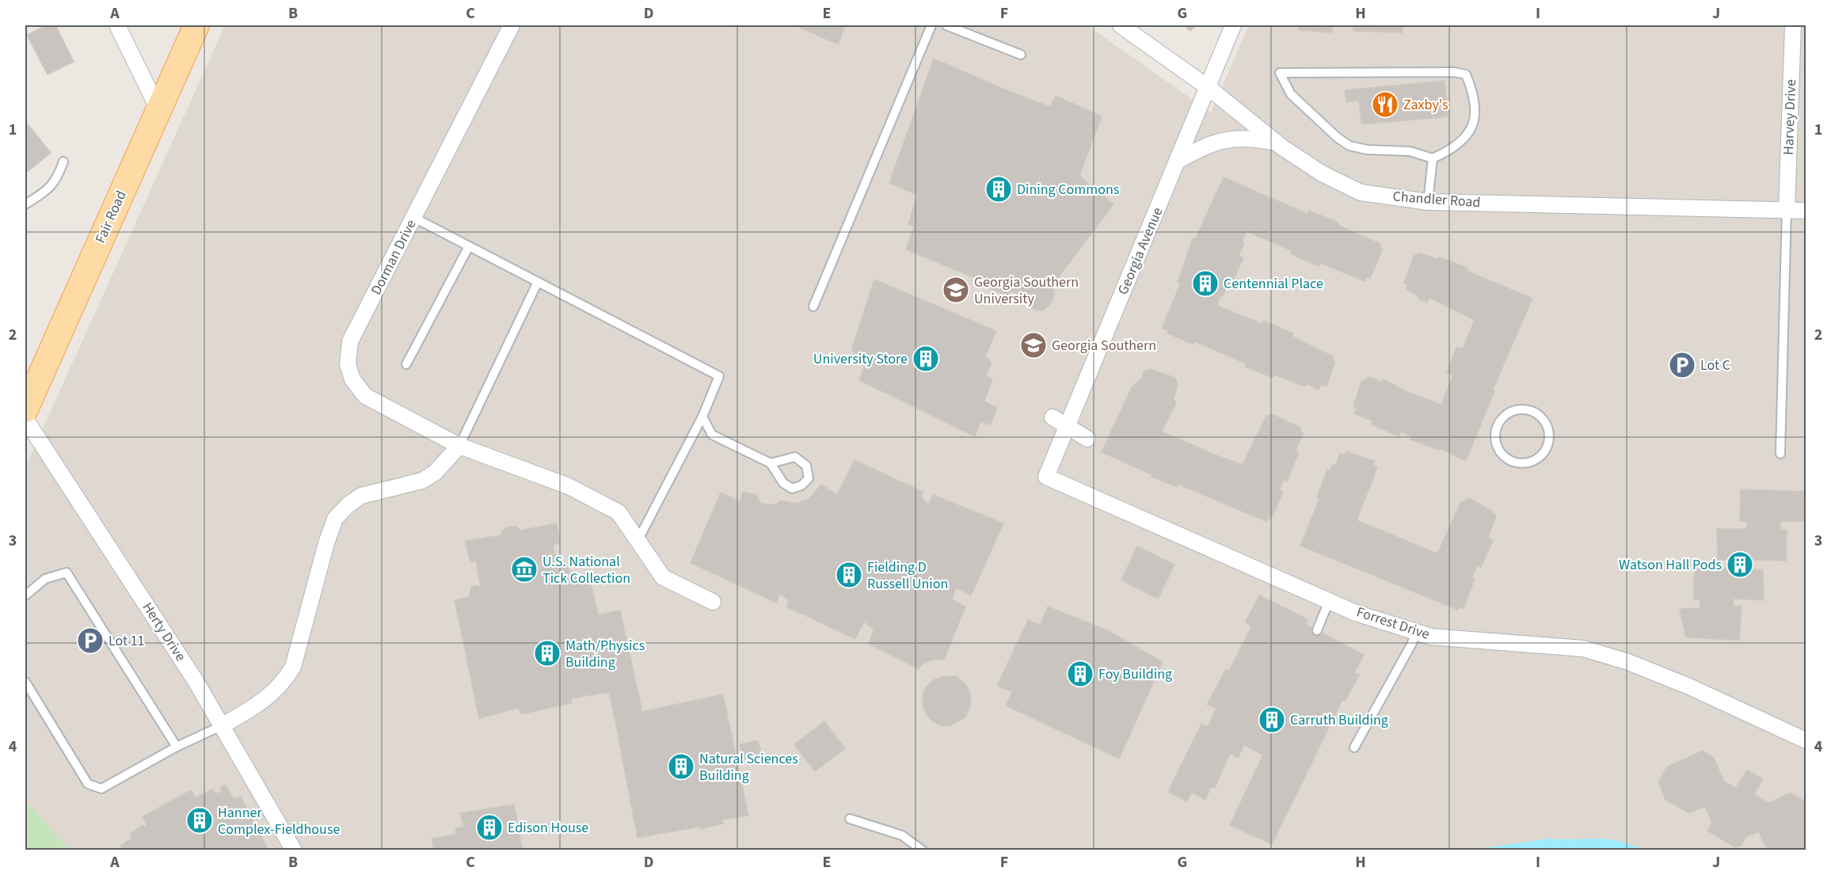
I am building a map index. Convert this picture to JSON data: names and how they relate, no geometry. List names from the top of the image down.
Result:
{
  "streets": {
    "main road": ["Fair Road"],
    "street": [
      "Harvey Drive",
      "Chandler Road",
      "Georgia Avenue",
      "Dorman Drive",
      "Forrest Drive",
      "Herty Drive"
    ]
  },
  "crossings": [
    ["Harvey Drive", "Chandler Road"],
    ["Chandler Road", "Georgia Avenue"],
    ["Georgia Avenue", "Forrest Drive"]
  ],
  "places": {
    "restaurant": ["Zaxby's"],
    "building": [
      "Dining Commons",
      "Centennial Place",
      "University Store",
      "Watson Hall Pods",
      "Fielding D Russell Union",
      "Math/Physics Building",
      "Foy Building",
      "Carruth Building",
      "Natural Sciences Building",
      "Hanner Complex-Fieldhouse",
      "Edison House"
    ],
    "school or university": ["Georgia Southern University", "Georgia Southern"],
    "parking": ["Lot C", "Lot 11"],
    "museum": ["U.S. National Tick Collection"]
  },
  "grid": {
    "columns": [
      "A",
      "B",
      "C",
      "D",
      "E",
      "F",
      "G",
      "H",
      "I",
      "J"
    ],
    "rows": [
      "1",
      "2",
      "3",
      "4"
    ]
  }
}
